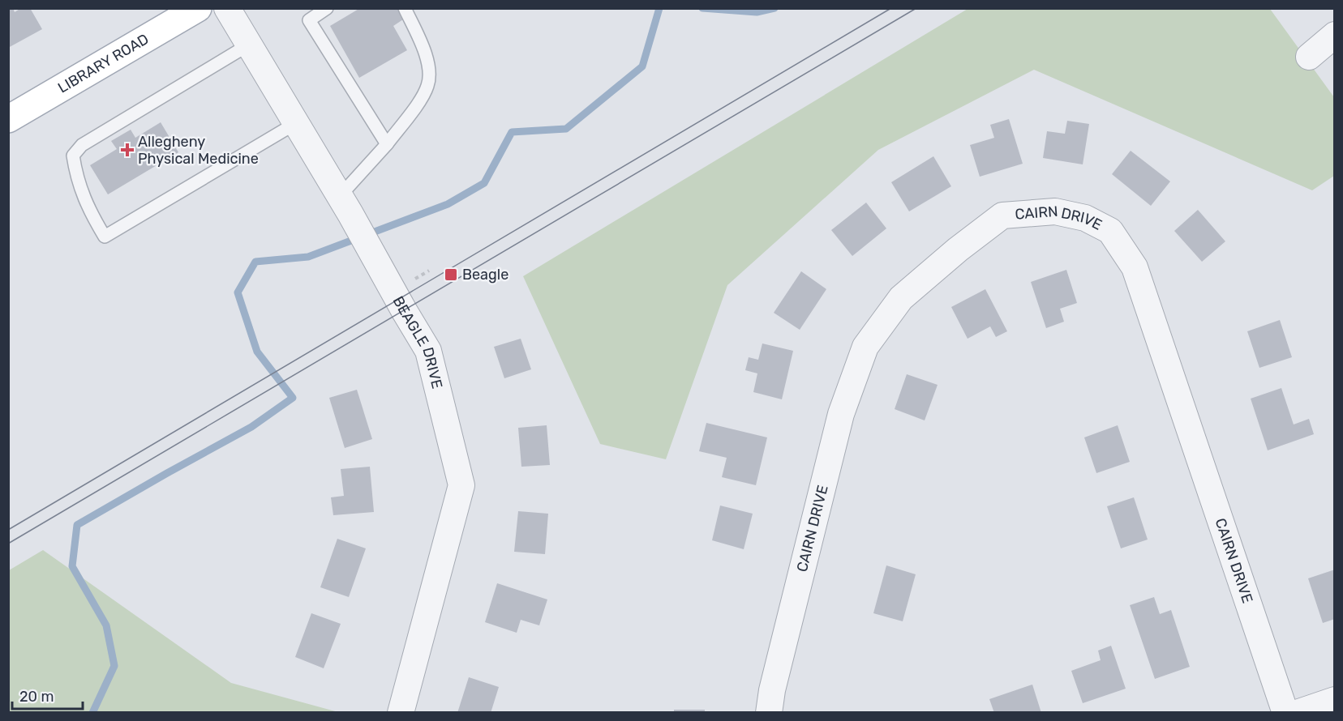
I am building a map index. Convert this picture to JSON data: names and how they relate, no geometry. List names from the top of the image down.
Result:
{
  "streets": {
    "main road": ["LIBRARY ROAD"],
    "street": ["CAIRN DRIVE", "BEAGLE DRIVE"]
  },
  "places": {
    "health": ["Allegheny Physical Medicine"],
    "transit": ["Beagle"]
  },
  "scale_bar": "20 m"
}
